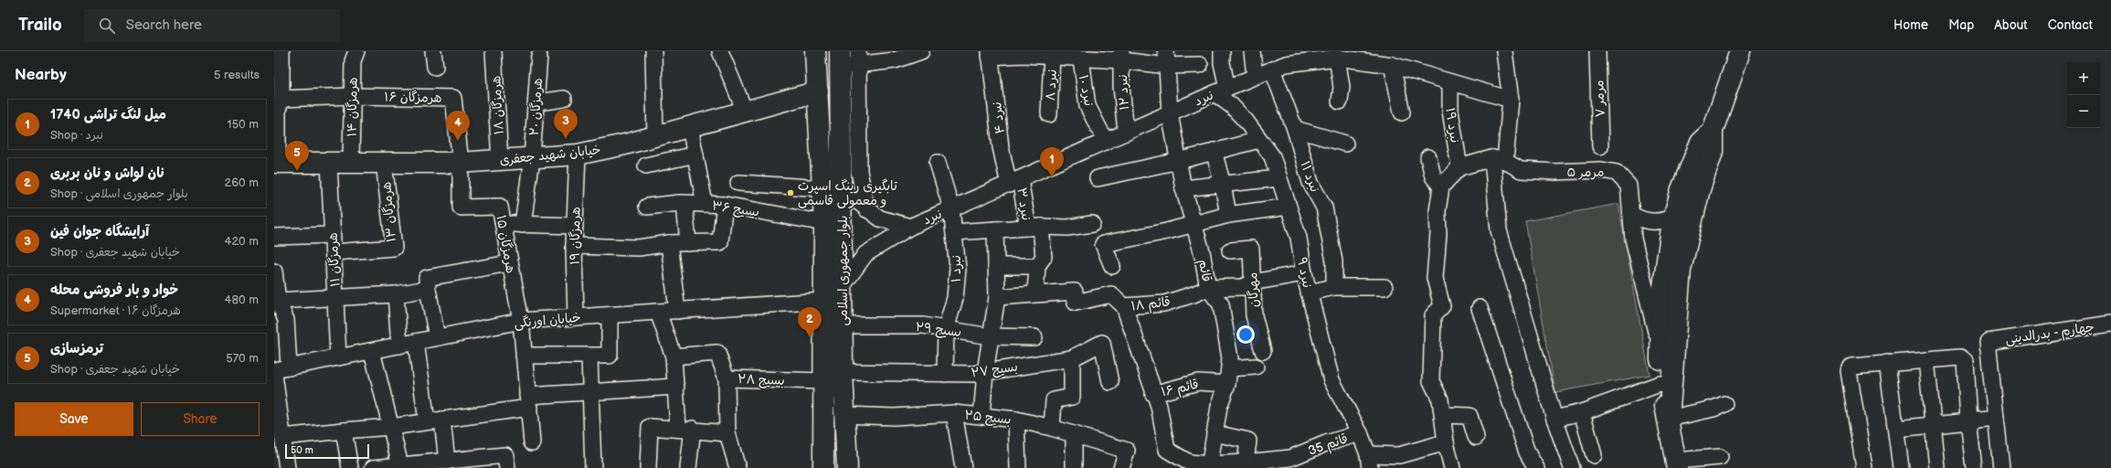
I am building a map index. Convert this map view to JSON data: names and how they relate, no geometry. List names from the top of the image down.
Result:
{
  "streets": {
    "main road": ["خیابان شهید جعفری", "بلوار جمهوری اسلامی"],
    "street": [
      "نبرد ۸",
      "نبرد ۱۰",
      "نبرد ۱۲",
      "هرمزگان ۱۶",
      "نبرد",
      "مرمر ۷",
      "هرمزگان ۱۸",
      "هرمزگان ۱۴",
      "هرمزگان ۲۰",
      "نبرد ۴",
      "نبرد ۱۹",
      "مرمر ۵",
      "نبرد ۱۱",
      "نبرد ۳",
      "بسیج ۳۶",
      "هرمزگان ۱۳",
      "هرمزگان ۱۹",
      "هرمزگان ۱۵",
      "هرمزگان ۱۱",
      "نبرد ۱",
      "قائم",
      "نبرد ۹",
      "مهرگان",
      "قائم ۱۸",
      "خیابان اورنگی",
      "بسیج ۲۹",
      "چهارم - بدرالدینی",
      "بسیج ۲۷",
      "بسیج ۲۸",
      "قائم ۱۶",
      "بسیج ۲۵",
      "قائم 35"
    ]
  },
  "crossings": [
    ["نبرد ۱۰", "نبرد"],
    ["نبرد ۱۲", "نبرد"],
    ["هرمزگان ۱۶", "هرمزگان ۱۴"],
    ["هرمزگان ۱۶", "خیابان شهید جعفری"],
    ["هرمزگان ۱۶", "هرمزگان ۱۵"],
    ["نبرد", "نبرد ۴"],
    ["نبرد", "نبرد ۱۹"],
    ["نبرد", "نبرد ۱۱"],
    ["نبرد", "نبرد ۳"],
    ["نبرد", "نبرد ۱"],
    ["نبرد", "بلوار جمهوری اسلامی"],
    ["نبرد", "قائم"],
    ["نبرد", "نبرد ۹"],
    ["هرمزگان ۱۸", "خیابان شهید جعفری"],
    ["هرمزگان ۱۴", "خیابان شهید جعفری"],
    ["هرمزگان ۲۰", "خیابان شهید جعفری"],
    ["نبرد ۴", "نبرد ۳"],
    ["خیابان شهید جعفری", "هرمزگان ۱۳"],
    ["خیابان شهید جعفری", "هرمزگان ۱۹"],
    ["خیابان شهید جعفری", "هرمزگان ۱۵"],
    ["خیابان شهید جعفری", "هرمزگان ۱۱"],
    ["خیابان شهید جعفری", "بلوار جمهوری اسلامی"],
    ["نبرد ۳", "قائم ۱۸"],
    ["بسیج ۳۶", "بلوار جمهوری اسلامی"],
    ["هرمزگان ۱۳", "هرمزگان ۱۱"],
    ["هرمزگان ۱۹", "خیابان اورنگی"],
    ["هرمزگان ۱۵", "خیابان اورنگی"],
    ["هرمزگان ۱۱", "خیابان اورنگی"],
    ["نبرد ۱", "بسیج ۲۹"],
    ["نبرد ۱", "بسیج ۲۷"],
    ["بلوار جمهوری اسلامی", "خیابان اورنگی"],
    ["بلوار جمهوری اسلامی", "بسیج ۲۹"],
    ["بلوار جمهوری اسلامی", "بسیج ۲۷"],
    ["بلوار جمهوری اسلامی", "بسیج ۲۸"],
    ["بلوار جمهوری اسلامی", "بسیج ۲۵"],
    ["قائم", "قائم ۱۸"],
    ["قائم", "قائم ۱۶"],
    ["قائم", "قائم 35"],
    ["نبرد ۹", "قائم 35"]
  ],
  "places": ["تابگیری رینگ اسپرت و معمولی قاسمی"],
  "scale_bar": "50 m",
  "page": {
    "header": "Trailo",
    "search": "Search here",
    "nav": [
      "Home",
      "Map",
      "About",
      "Contact"
    ],
    "heading": ["Nearby", "5 results"],
    "map_buttons": ["+", "−"],
    "list": [
      {
        "mark": "1",
        "name": "میل لنگ تراشی 1740",
        "note": "Shop · نبرد",
        "value": "150 m"
      },
      {
        "mark": "2",
        "name": "نان لواش و نان بربری",
        "note": "Shop · بلوار جمهوری اسلامی",
        "value": "260 m"
      },
      {
        "mark": "3",
        "name": "آرایشگاه جوان فین",
        "note": "Shop · خیابان شهید جعفری",
        "value": "420 m"
      },
      {
        "mark": "4",
        "name": "خوار و بار فروشی محله",
        "note": "Supermarket · هرمزگان ۱۶",
        "value": "480 m"
      },
      {
        "mark": "5",
        "name": "ترمزسازی",
        "note": "Shop · خیابان شهید جعفری",
        "value": "570 m"
      }
    ],
    "pins": [
      "3",
      "4",
      "5",
      "1",
      "2"
    ],
    "buttons": ["Save", "Share"],
    "scale": "50 m"
  }
}
